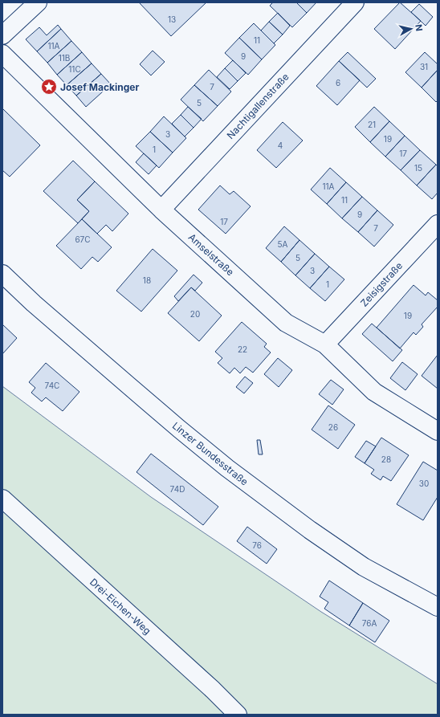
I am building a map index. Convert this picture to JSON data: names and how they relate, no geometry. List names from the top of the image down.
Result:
{
  "streets": {
    "street": [
      "Nachtigallenstraße",
      "Amselstraße",
      "Zeisigstraße",
      "Linzer Bundesstraße",
      "Drei-Eichen-Weg"
    ]
  },
  "crossings": [
    ["Nachtigallenstraße", "Amselstraße"],
    ["Amselstraße", "Zeisigstraße"]
  ],
  "places": {
    "place": ["Josef Mackinger"]
  },
  "house_numbers": [
    "13",
    "11",
    "11A",
    "9",
    "11B",
    "31",
    "11C",
    "6",
    "7",
    "5",
    "21",
    "3",
    "19",
    "4",
    "1",
    "17",
    "15",
    "11A",
    "11",
    "9",
    "17",
    "7",
    "67C",
    "5A",
    "5",
    "3",
    "18",
    "1",
    "20",
    "19",
    "22",
    "74C",
    "26",
    "28",
    "30",
    "74D",
    "76",
    "76A"
  ],
  "north": "right"
}
